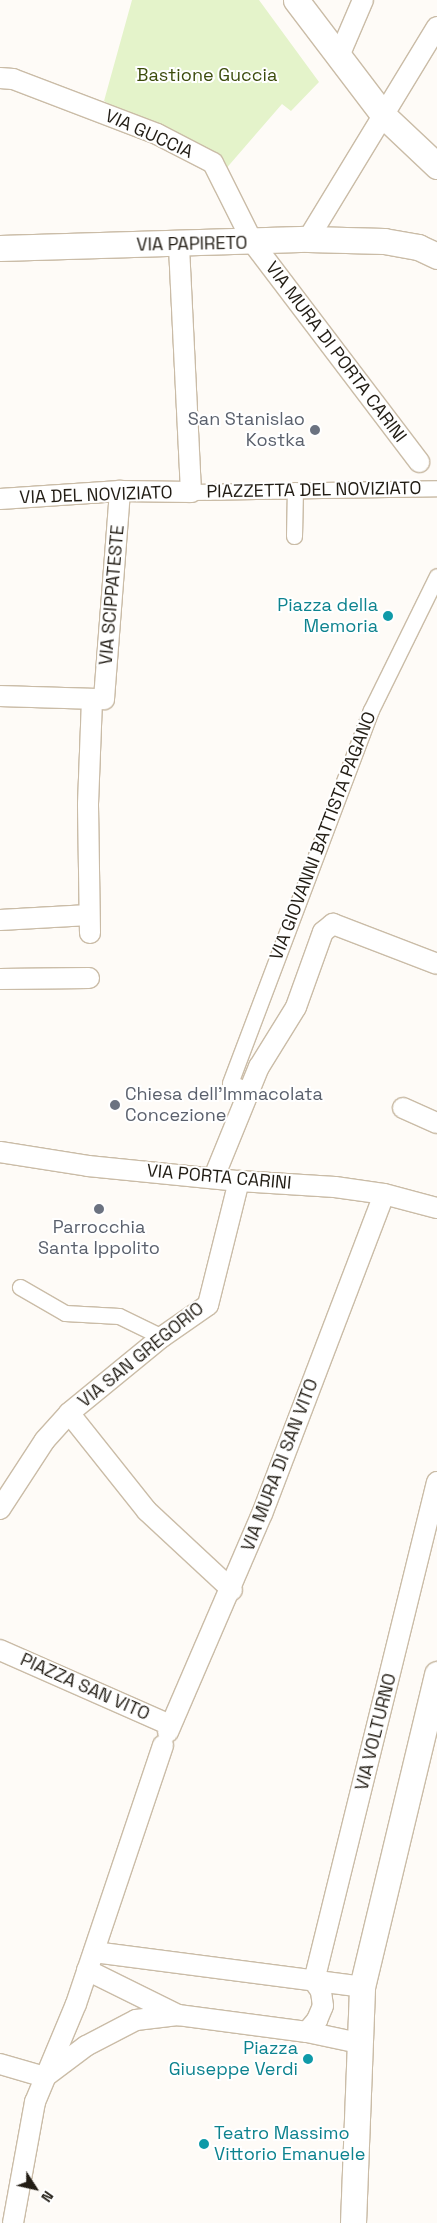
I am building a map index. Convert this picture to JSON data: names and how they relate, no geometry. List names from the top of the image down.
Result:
{
  "streets": {
    "street": [
      "VIA GUCCIA",
      "VIA PAPIRETO",
      "VIA MURA DI PORTA CARINI",
      "PIAZZETTA DEL NOVIZIATO",
      "VIA DEL NOVIZIATO",
      "VIA SCIPPATESTE",
      "VIA GIOVANNI BATTISTA PAGANO",
      "VIA PORTA CARINI",
      "VIA SAN GREGORIO",
      "VIA MURA DI SAN VITO",
      "PIAZZA SAN VITO",
      "VIA VOLTURNO"
    ]
  },
  "crossings": [
    ["VIA GUCCIA", "VIA PAPIRETO"],
    ["VIA GUCCIA", "VIA MURA DI PORTA CARINI"],
    ["VIA PAPIRETO", "VIA MURA DI PORTA CARINI"],
    ["PIAZZETTA DEL NOVIZIATO", "VIA DEL NOVIZIATO"],
    ["VIA DEL NOVIZIATO", "VIA SCIPPATESTE"],
    ["VIA GIOVANNI BATTISTA PAGANO", "VIA PORTA CARINI"],
    ["VIA PORTA CARINI", "VIA SAN GREGORIO"],
    ["VIA PORTA CARINI", "VIA MURA DI SAN VITO"],
    ["VIA MURA DI SAN VITO", "PIAZZA SAN VITO"]
  ],
  "parks": ["Bastione Guccia"],
  "places": [
    "San Stanislao Kostka",
    "Piazza della Memoria",
    "Chiesa dell'Immacolata Concezione",
    "Parrocchia Santa Ippolito",
    "Piazza Giuseppe Verdi",
    "Teatro Massimo Vittorio Emanuele"
  ],
  "north": "bottom right"
}
